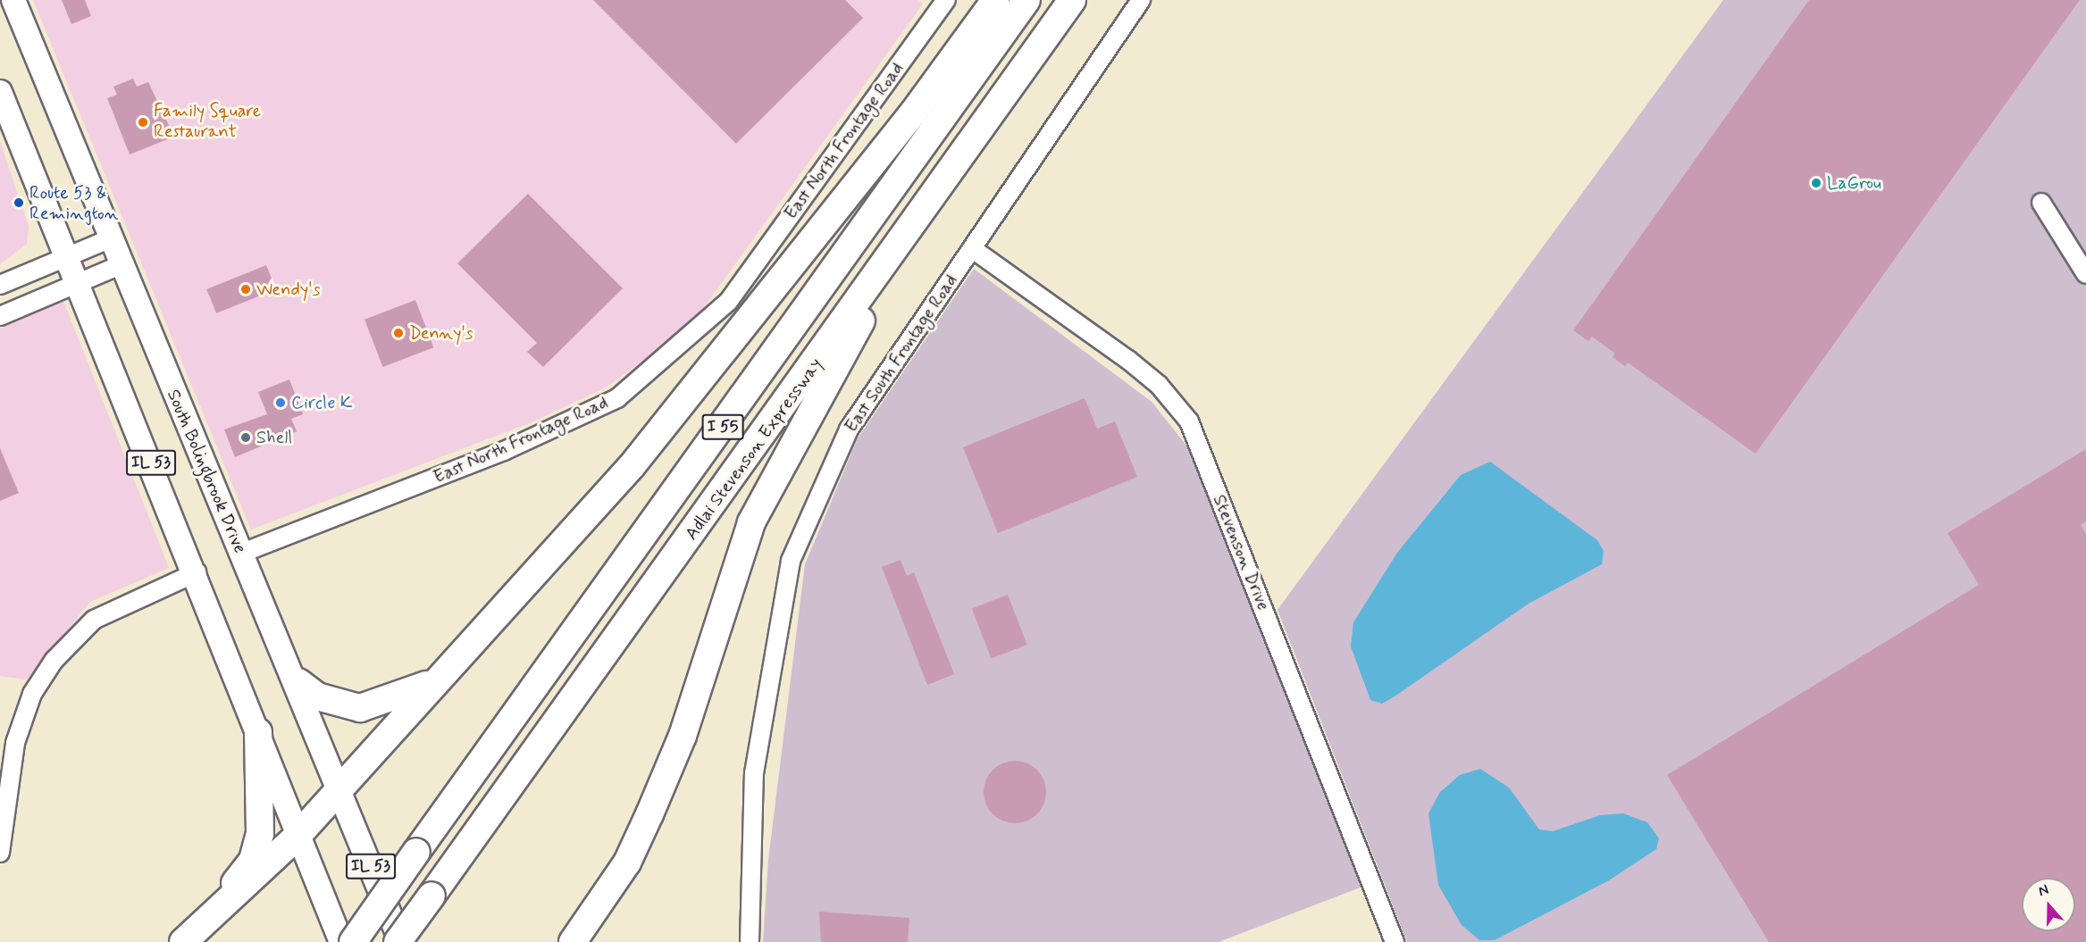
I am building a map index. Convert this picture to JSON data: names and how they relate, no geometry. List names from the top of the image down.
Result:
{
  "streets": {
    "highway": ["I 55", "Adlai Stevenson Expressway"],
    "main road": ["IL 53", "South Bolingbrook Drive"],
    "street": ["East North Frontage Road", "East South Frontage Road", "Stevenson Drive"]
  },
  "crossings": [
    ["East North Frontage Road", "South Bolingbrook Drive"],
    ["East South Frontage Road", "Stevenson Drive"],
    ["Adlai Stevenson Expressway", "South Bolingbrook Drive"]
  ],
  "places": [
    "Family Square Restaurant",
    "LaGrou",
    "Route 53 & Remington",
    "Wendy's",
    "Denny's",
    "Circle K",
    "Shell"
  ],
  "north": "top"
}
